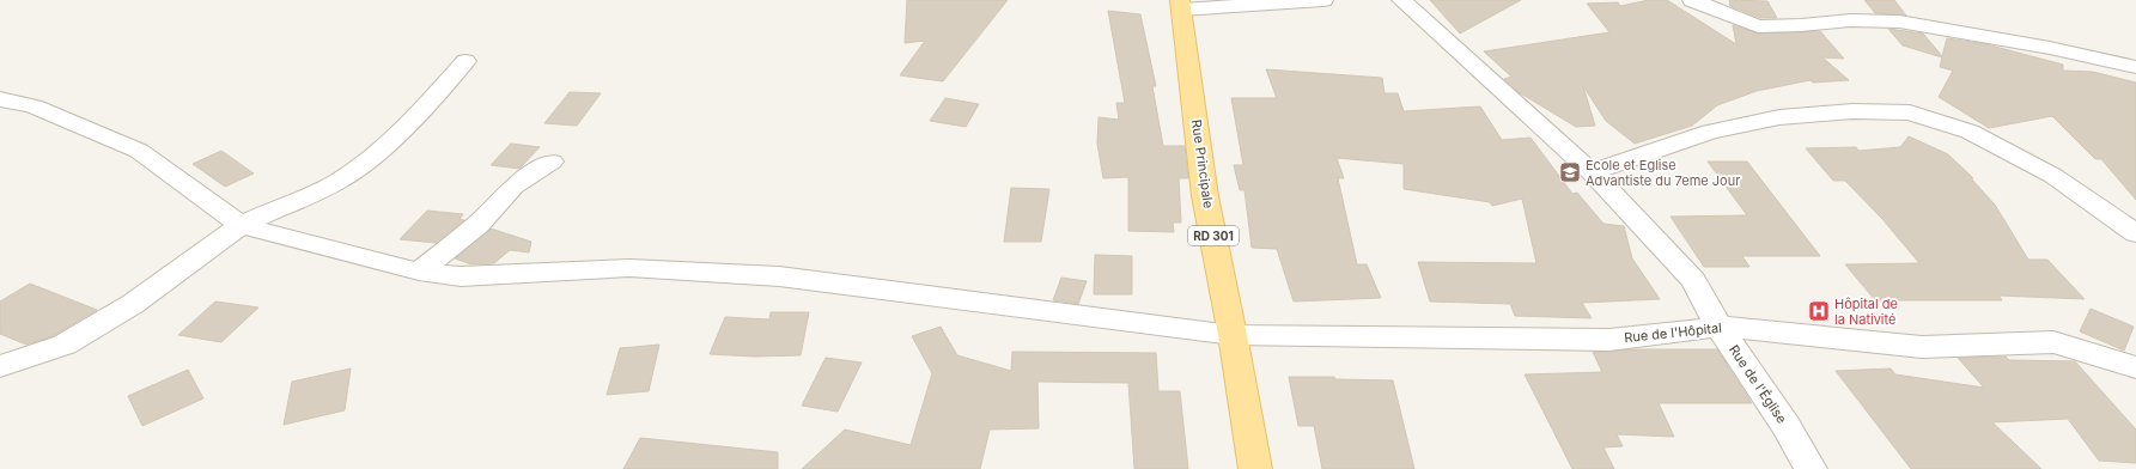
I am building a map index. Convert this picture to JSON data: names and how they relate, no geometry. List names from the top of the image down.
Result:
{
  "streets": {
    "main road": ["Rue Principale", "RD 301"],
    "street": ["Rue de l'Hôpital", "Rue de l'Église"]
  },
  "crossings": [
    ["Rue Principale", "Rue de l'Hôpital"],
    ["Rue de l'Hôpital", "Rue de l'Église"]
  ],
  "places": {
    "school or university": ["Ecole et Eglise Advantiste du 7eme Jour"],
    "hospital": ["Hôpital de la Nativité"]
  }
}
